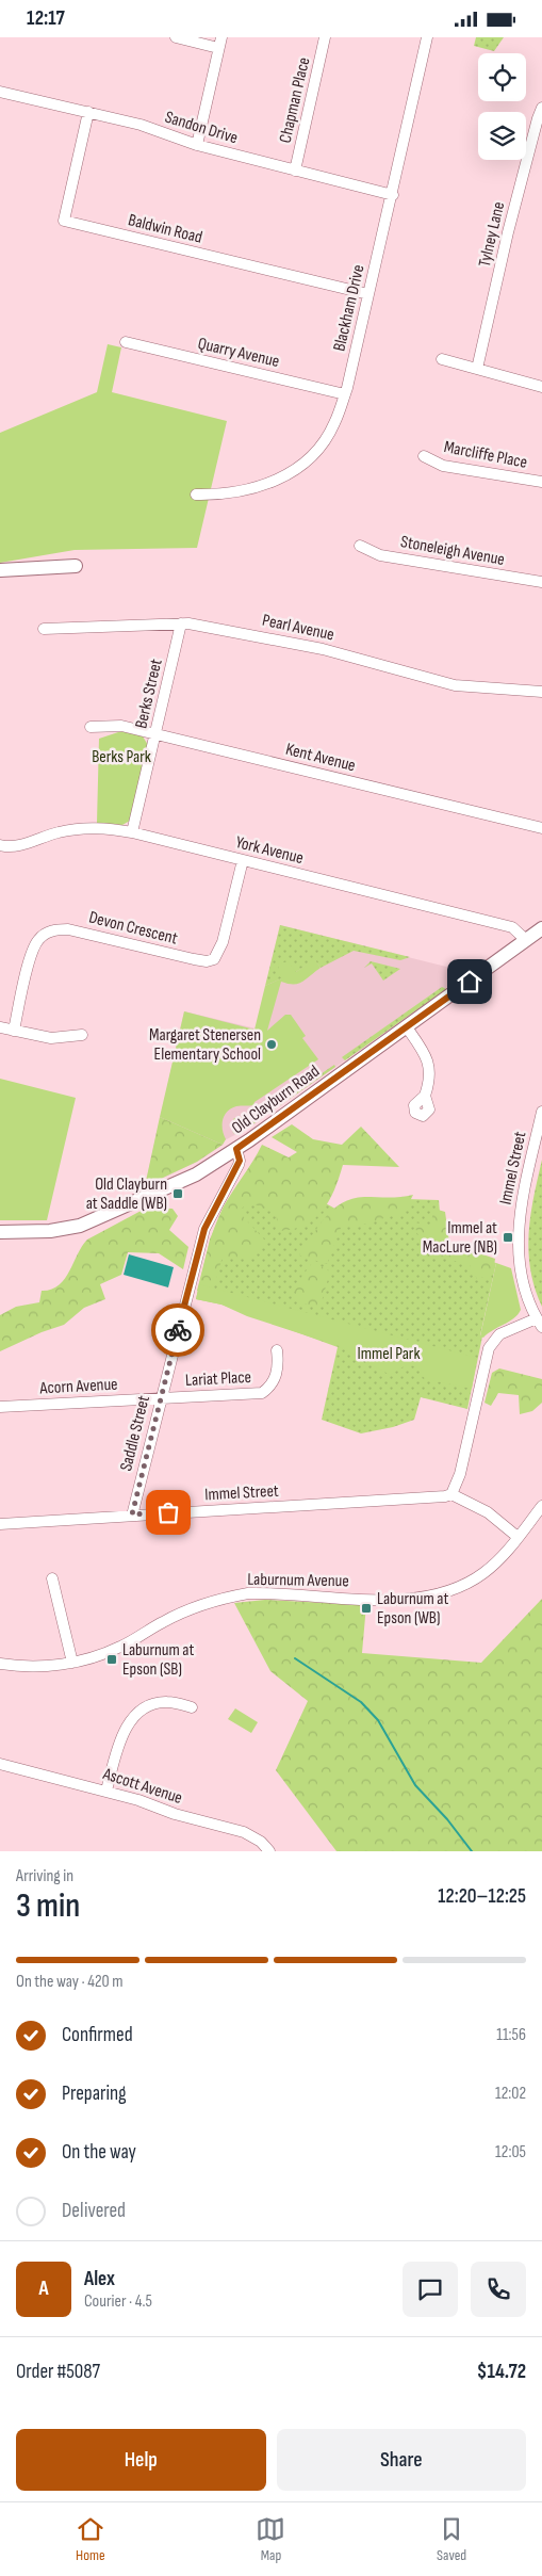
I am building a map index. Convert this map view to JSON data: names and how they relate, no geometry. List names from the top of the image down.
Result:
{
  "streets": {
    "main road": ["Old Clayburn Road"],
    "street": [
      "Chapman Place",
      "Sandon Drive",
      "Baldwin Road",
      "Tylney Lane",
      "Blackham Drive",
      "Quarry Avenue",
      "Marcliffe Place",
      "Stoneleigh Avenue",
      "Pearl Avenue",
      "Berks Street",
      "Kent Avenue",
      "York Avenue",
      "Devon Crescent",
      "Immel Street",
      "Lariat Place",
      "Acorn Avenue",
      "Saddle Street",
      "Laburnum Avenue",
      "Ascott Avenue"
    ]
  },
  "crossings": [
    ["Chapman Place", "Sandon Drive"],
    ["Sandon Drive", "Baldwin Road"],
    ["Sandon Drive", "Blackham Drive"],
    ["Baldwin Road", "Blackham Drive"],
    ["Blackham Drive", "Quarry Avenue"],
    ["Pearl Avenue", "Berks Street"],
    ["Berks Street", "Kent Avenue"],
    ["Berks Street", "York Avenue"],
    ["York Avenue", "Devon Crescent"],
    ["York Avenue", "Old Clayburn Road"],
    ["Old Clayburn Road", "Saddle Street"],
    ["Immel Street", "Saddle Street"],
    ["Lariat Place", "Acorn Avenue"],
    ["Lariat Place", "Saddle Street"],
    ["Acorn Avenue", "Saddle Street"]
  ],
  "parks": ["Berks Park", "Immel Park"],
  "places": {
    "other": ["Margaret Stenersen Elementary School"],
    "transit": [
      "Old Clayburn at Saddle (WB)",
      "Immel at MacLure (NB)",
      "Laburnum at Epson (WB)",
      "Laburnum at Epson (SB)"
    ]
  },
  "page": {
    "status": "12:17",
    "heading": ["3 min", "Arriving in", "12:20–12:25"],
    "panel": [
      "Alex",
      "Courier · 4.5",
      "Order #5087",
      "$14.72"
    ],
    "bar": "On the way · 420 m",
    "list": [
      ["Confirmed", "11:56"],
      ["Preparing", "12:02"],
      ["On the way", "12:05"],
      "Delivered"
    ],
    "round": "A",
    "buttons": ["Help", "Share"],
    "tabs": ["Home", "Map", "Saved"]
  }
}
